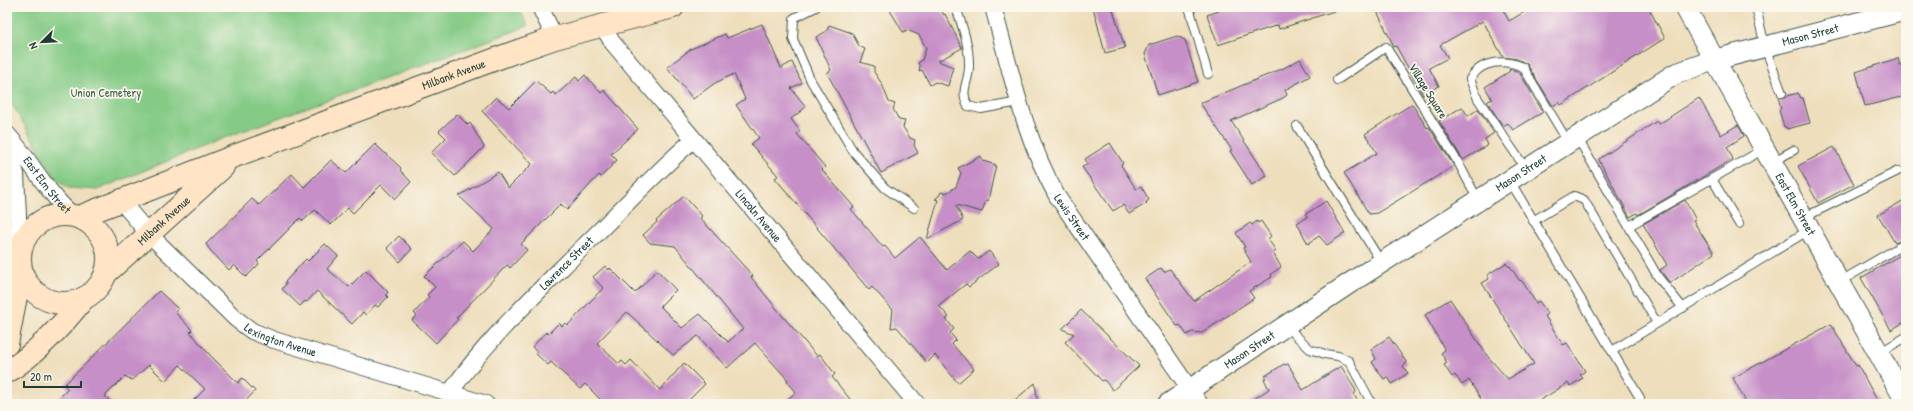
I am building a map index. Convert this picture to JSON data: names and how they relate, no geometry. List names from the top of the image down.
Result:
{
  "streets": {
    "main road": ["Milbank Avenue"],
    "street": [
      "Mason Street",
      "East Elm Street",
      "Lincoln Avenue",
      "Lewis Street",
      "Lawrence Street",
      "Lexington Avenue"
    ],
    "lane": ["Village Square"]
  },
  "crossings": [
    ["Mason Street", "Village Square"],
    ["Mason Street", "East Elm Street"],
    ["Mason Street", "Lewis Street"],
    ["Milbank Avenue", "East Elm Street"],
    ["Milbank Avenue", "Lincoln Avenue"],
    ["Milbank Avenue", "Lexington Avenue"],
    ["Lincoln Avenue", "Lawrence Street"],
    ["Lawrence Street", "Lexington Avenue"]
  ],
  "parks": ["Union Cemetery"],
  "scale_bar": "20 m",
  "north": "bottom left"
}
